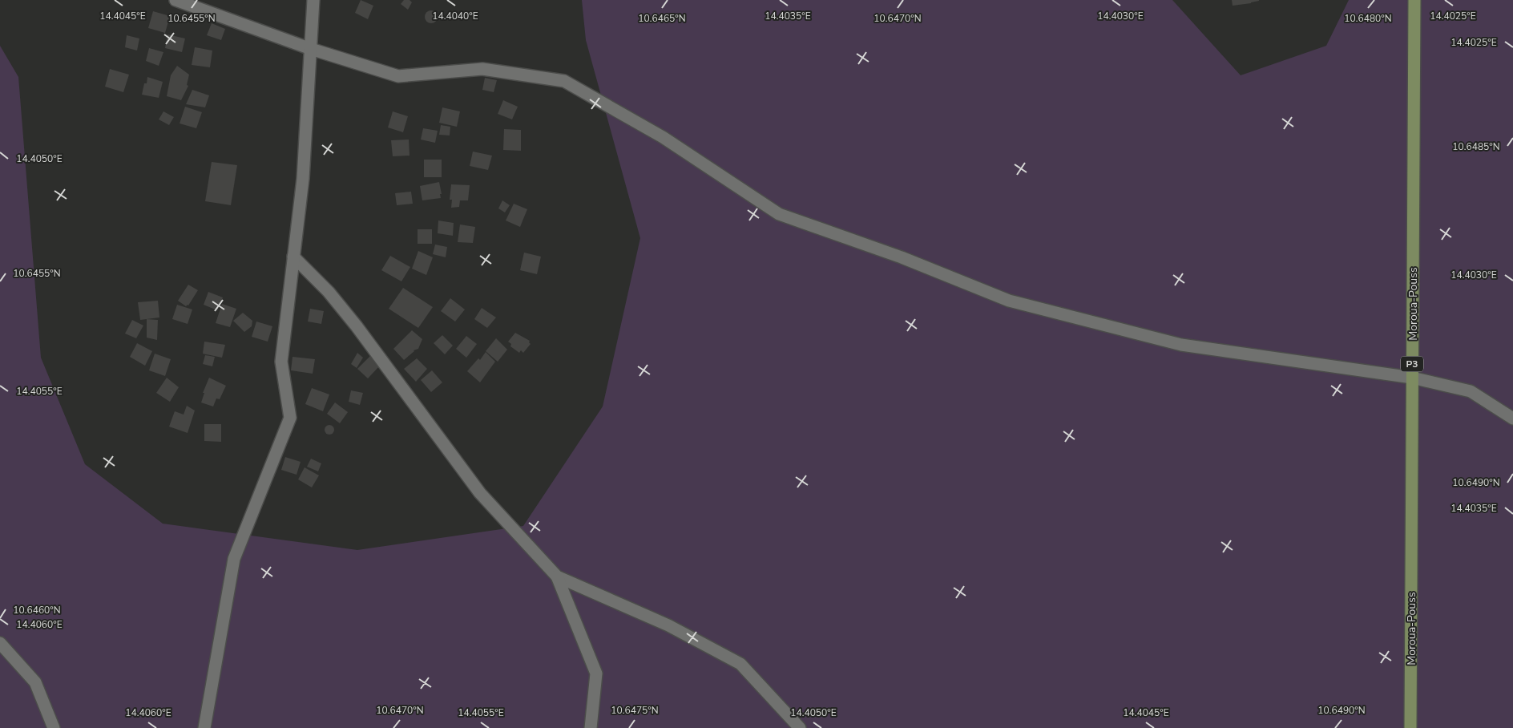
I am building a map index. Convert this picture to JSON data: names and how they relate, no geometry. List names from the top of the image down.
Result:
{
  "streets": {
    "main road": ["Moroua-Pouss", "P3"]
  },
  "coordinates": [
    "14.4025°E",
    "14.4040°E",
    "14.4045°E",
    "14.4035°E",
    "14.4030°E",
    "10.6455°N",
    "10.6465°N",
    "10.6470°N",
    "10.6480°N",
    "10.6485°N",
    "14.4050°E",
    "14.4055°E",
    "10.6490°N",
    "10.6460°N",
    "14.4060°E",
    "10.6475°N"
  ]
}
